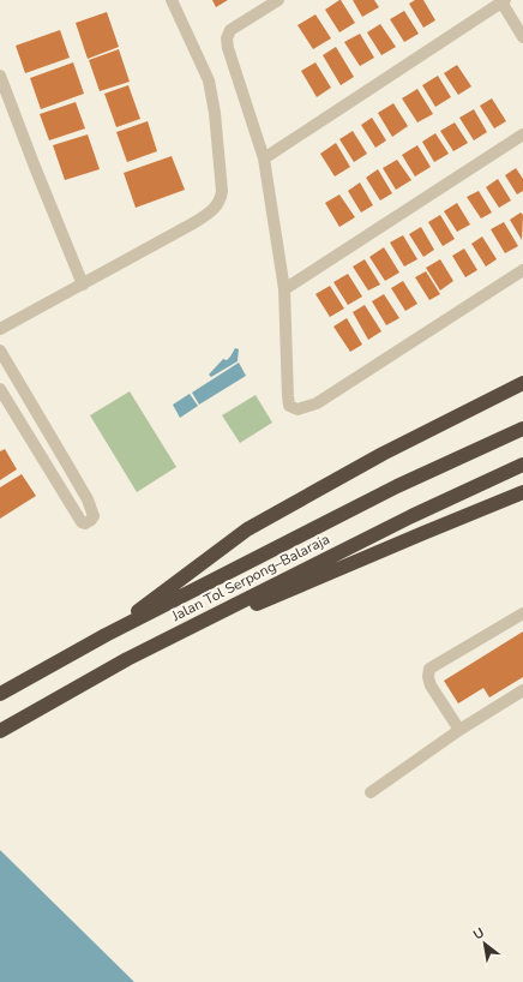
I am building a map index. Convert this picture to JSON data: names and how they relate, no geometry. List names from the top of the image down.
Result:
{
  "streets": {
    "highway": ["Jalan Tol Serpong–Balaraja"]
  },
  "north": "top left"
}
